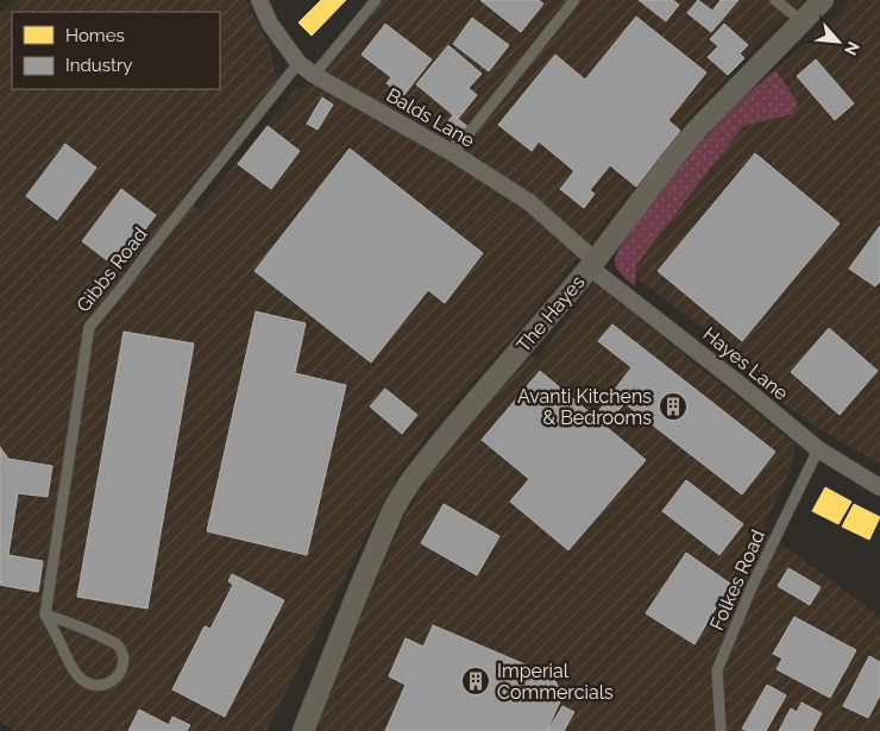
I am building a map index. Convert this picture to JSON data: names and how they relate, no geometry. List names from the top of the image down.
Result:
{
  "streets": {
    "highway": ["The Hayes"],
    "street": [
      "Balds Lane",
      "Gibbs Road",
      "Hayes Lane",
      "Folkes Road"
    ]
  },
  "crossings": [
    ["Balds Lane", "Gibbs Road"],
    ["Balds Lane", "The Hayes"],
    ["Balds Lane", "Hayes Lane"],
    ["The Hayes", "Hayes Lane"],
    ["Hayes Lane", "Folkes Road"]
  ],
  "places": {
    "building": ["Avanti Kitchens & Bedrooms", "Imperial Commercials"]
  },
  "legend": ["Homes", "Industry"],
  "north": "bottom right"
}
